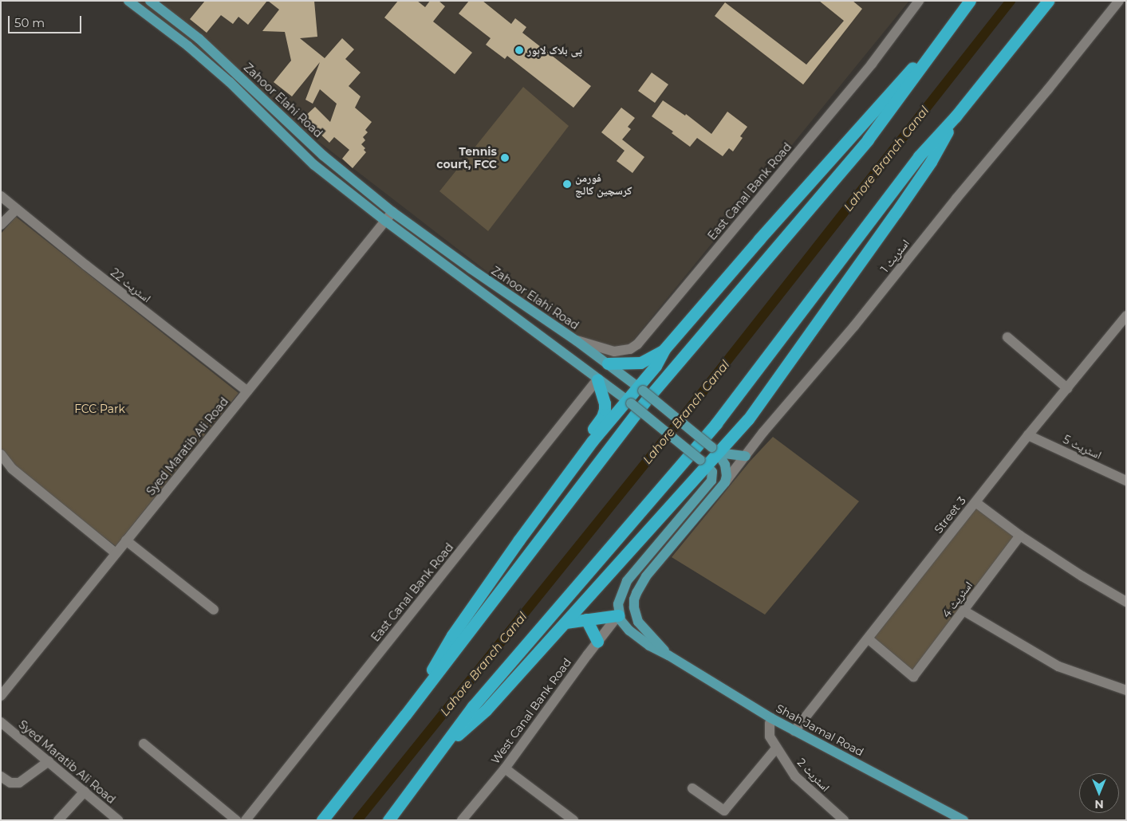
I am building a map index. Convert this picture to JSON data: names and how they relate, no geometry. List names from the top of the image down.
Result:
{
  "streets": {
    "main road": ["Zahoor Elahi Road", "Shah Jamal Road"],
    "street": [
      "East Canal Bank Road",
      "اسٹریٹ 1",
      "اسٹریٹ 22",
      "Syed Maratib Ali Road",
      "اسٹریٹ 5",
      "Street 3",
      "اسٹریٹ 4",
      "West Canal Bank Road",
      "اسٹریٹ 2"
    ]
  },
  "crossings": [
    ["Zahoor Elahi Road", "East Canal Bank Road"],
    ["Zahoor Elahi Road", "اسٹریٹ 1"],
    ["Zahoor Elahi Road", "Syed Maratib Ali Road"],
    ["اسٹریٹ 22", "Syed Maratib Ali Road"],
    ["اسٹریٹ 5", "Street 3"],
    ["Street 3", "اسٹریٹ 4"],
    ["Street 3", "Shah Jamal Road"],
    ["Shah Jamal Road", "اسٹریٹ 2"]
  ],
  "water": ["Lahore Branch Canal"],
  "parks": ["FCC Park"],
  "places": ["پی بلاک لاہور", "Tennis court, FCC", "فورمن کرسچین کالج"],
  "scale_bar": "50 m",
  "north": "bottom"
}
